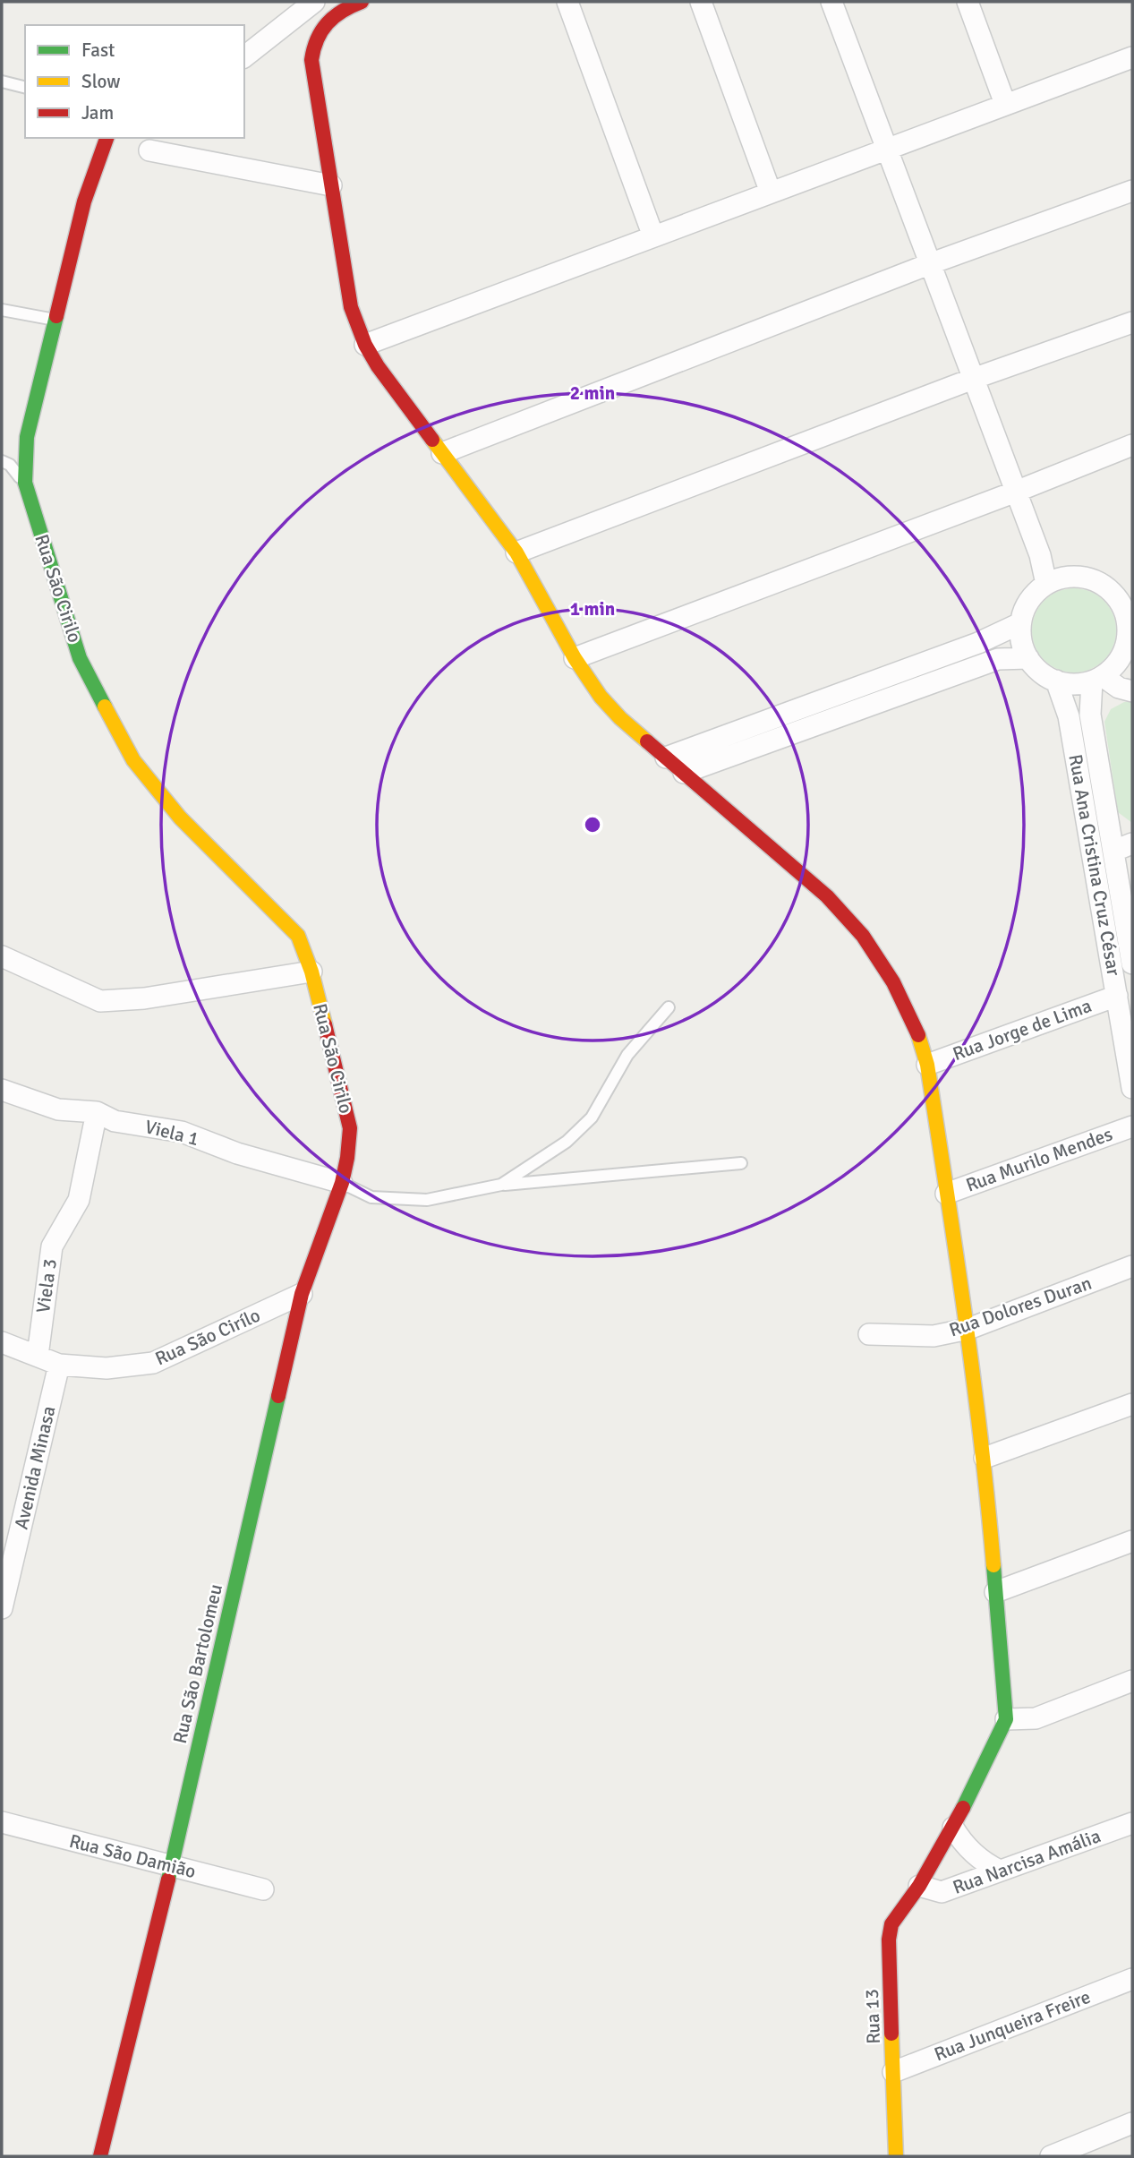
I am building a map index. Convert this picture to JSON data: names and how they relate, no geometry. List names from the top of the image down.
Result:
{
  "streets": {
    "street": [
      "Rua São Cirilo",
      "Rua Ana Cristina Cruz César",
      "Rua Jorge de Lima",
      "Viela 1",
      "Rua Murilo Mendes",
      "Viela 3",
      "Rua Dolores Duran",
      "Rua São Cirílo",
      "Avenida Minasa",
      "Rua São Bartolomeu",
      "Rua São Damião",
      "Rua Narcisa Amália",
      "Rua 13",
      "Rua Junqueira Freire"
    ]
  },
  "crossings": [
    ["Rua São Cirilo", "Viela 1"],
    ["Rua São Cirilo", "Rua São Bartolomeu"],
    ["Rua Ana Cristina Cruz César", "Rua Jorge de Lima"],
    ["Viela 1", "Viela 3"],
    ["Viela 1", "Rua São Bartolomeu"],
    ["Viela 3", "Rua São Cirílo"],
    ["Rua São Cirílo", "Avenida Minasa"],
    ["Rua São Cirílo", "Rua São Bartolomeu"],
    ["Rua São Bartolomeu", "Rua São Damião"],
    ["Rua Narcisa Amália", "Rua 13"],
    ["Rua 13", "Rua Junqueira Freire"]
  ],
  "legend": ["Fast", "Slow", "Jam"],
  "rings": ["2 min", "1 min"]
}
